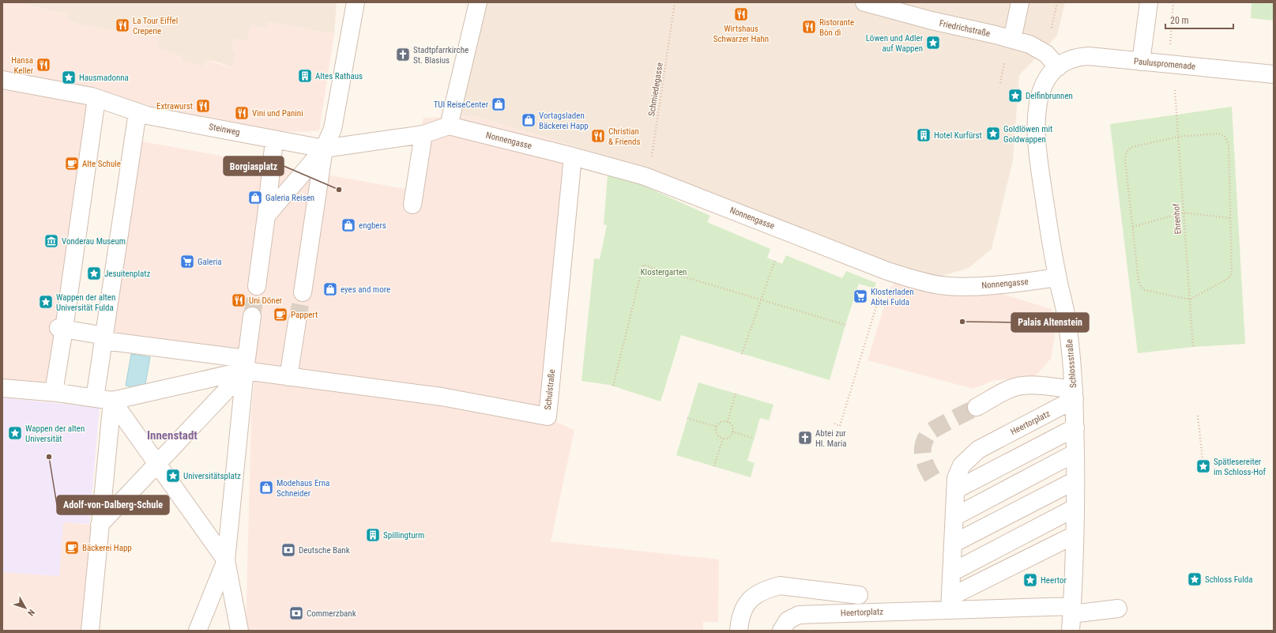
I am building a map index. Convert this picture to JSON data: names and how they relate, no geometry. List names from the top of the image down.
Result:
{
  "streets": {
    "street": [
      "Friedrichstraße",
      "Pauluspromenade",
      "Steinweg",
      "Nonnengasse",
      "Schlossstraße",
      "Schulstraße",
      "Heertorplatz"
    ],
    "path": ["Schmiedegasse", "Ehrenhof"]
  },
  "crossings": [
    ["Friedrichstraße", "Pauluspromenade"],
    ["Friedrichstraße", "Schlossstraße"],
    ["Pauluspromenade", "Schlossstraße"],
    ["Schmiedegasse", "Nonnengasse"],
    ["Steinweg", "Nonnengasse"],
    ["Nonnengasse", "Schlossstraße"],
    ["Nonnengasse", "Schulstraße"],
    ["Schlossstraße", "Heertorplatz"]
  ],
  "districts": ["Innenstadt"],
  "parks": ["Klostergarten"],
  "places": {
    "restaurant": [
      "Wirtshaus Schwarzer Hahn",
      "La Tour Eiffel Creperie",
      "Ristorante Bòn dì",
      "Hansa Keller",
      "Extrawurst",
      "Vini und Panini",
      "Christian & Friends",
      "Uni Döner"
    ],
    "place": [
      "Löwen und Adler auf Wappen",
      "Hausmadonna",
      "Delfinbrunnen",
      "Goldlöwen mit Goldwappen",
      "Jesuitenplatz",
      "Wappen der alten Universität Fulda",
      "Wappen der alten Universität",
      "Spätlesereiter im Schloss-Hof",
      "Universitätsplatz",
      "Schloss Fulda",
      "Heertor"
    ],
    "church": ["Stadtpfarrkirche St. Blasius", "Abtei zur Hl. Maria"],
    "building": ["Altes Rathaus", "Hotel Kurfürst", "Spillingturm"],
    "shop": [
      "TUI ReiseCenter",
      "Vortagsladen Bäckerei Happ",
      "Galeria Reisen",
      "engbers",
      "eyes and more",
      "Modehaus Erna Schneider"
    ],
    "cafe": ["Alte Schule", "Pappert", "Bäckerei Happ"],
    "other": ["Borgiasplatz", "Palais Altenstein", "Adolf-von-Dalberg-Schule"],
    "museum": ["Vonderau Museum"],
    "supermarket": ["Galeria", "Klosterladen Abtei Fulda"],
    "bank": ["Deutsche Bank", "Commerzbank"]
  },
  "scale_bar": "20 m",
  "north": "bottom right"
}
